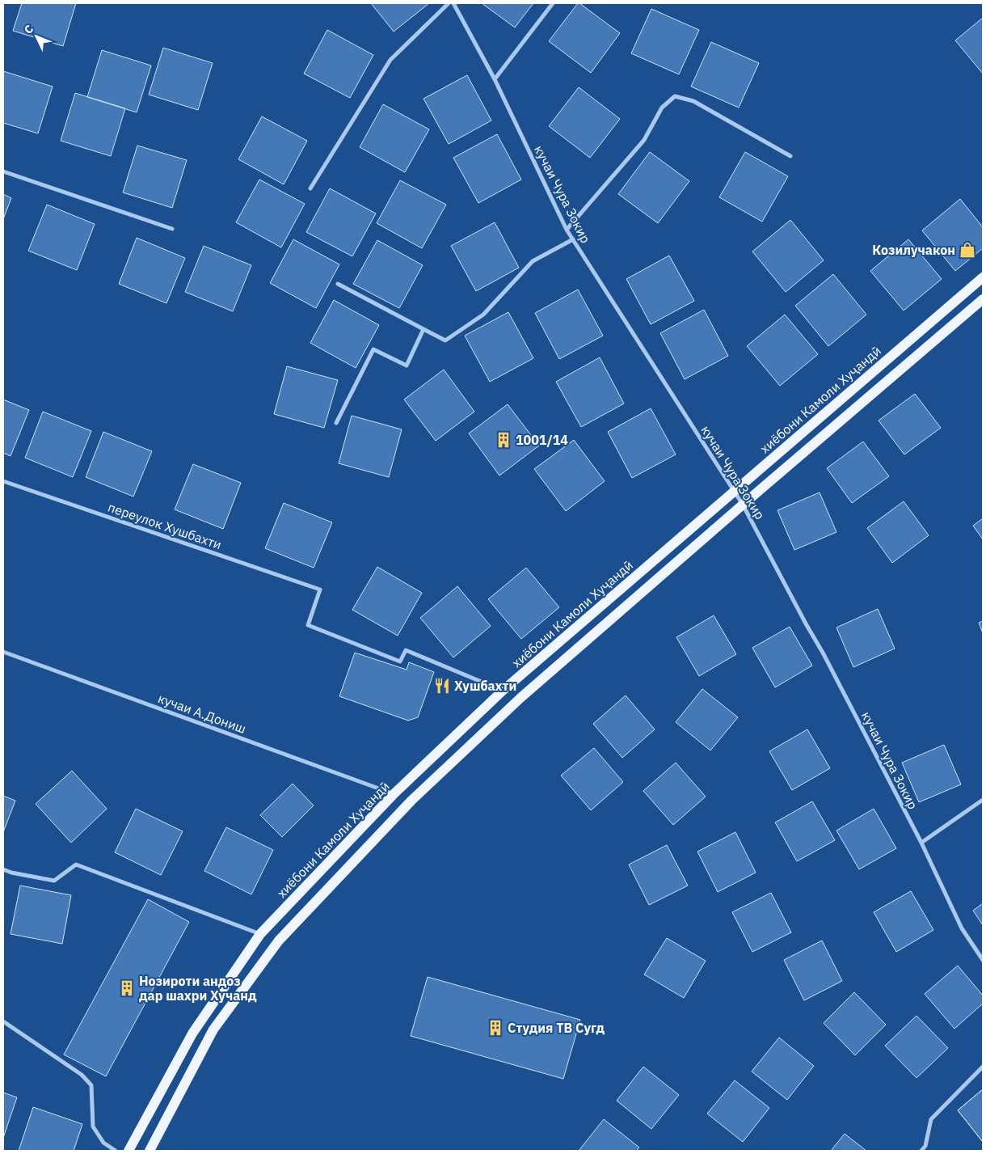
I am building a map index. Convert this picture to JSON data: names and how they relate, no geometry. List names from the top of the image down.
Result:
{
  "streets": {
    "main road": ["хиёбони Камоли Хуҷандӣ"],
    "street": ["кучаи Чура Зокир", "переулок Хушбахти", "кучаи А.Дониш"]
  },
  "crossings": [
    ["кучаи Чура Зокир", "хиёбони Камоли Хуҷандӣ"],
    ["хиёбони Камоли Хуҷандӣ", "переулок Хушбахти"],
    ["хиёбони Камоли Хуҷандӣ", "кучаи А.Дониш"]
  ],
  "places": {
    "shop": ["Козилучакон"],
    "building": ["1001/14", "Нозироти андоз дар шахри Хучанд", "Студия ТВ Сугд"],
    "restaurant": ["Хушбахти"]
  },
  "north": "top left"
}
